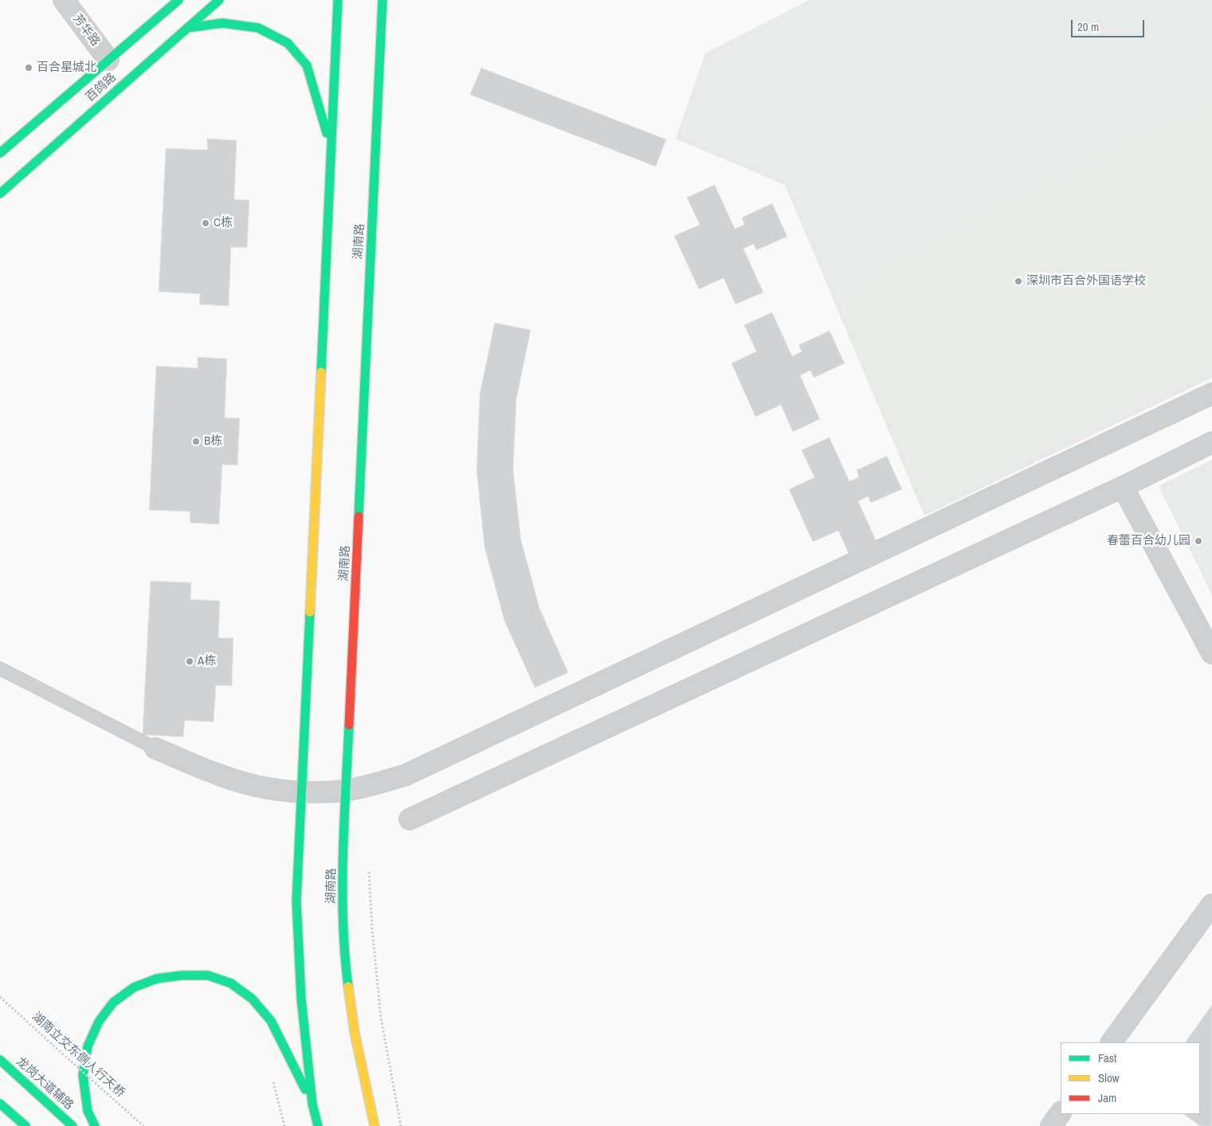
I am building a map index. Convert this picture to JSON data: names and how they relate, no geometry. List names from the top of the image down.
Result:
{
  "streets": {
    "main road": ["百鸽路", "湖南路", "龙岗大道辅路"],
    "street": ["芳华路"],
    "path": ["湖南立交东侧人行天桥"]
  },
  "crossings": [
    ["芳华路", "百鸽路"]
  ],
  "places": [
    "百合星城北",
    "C栋",
    "深圳市百合外国语学校",
    "B栋",
    "春蕾百合幼儿园",
    "A栋"
  ],
  "legend": ["Fast", "Slow", "Jam"],
  "scale_bar": "20 m"
}
